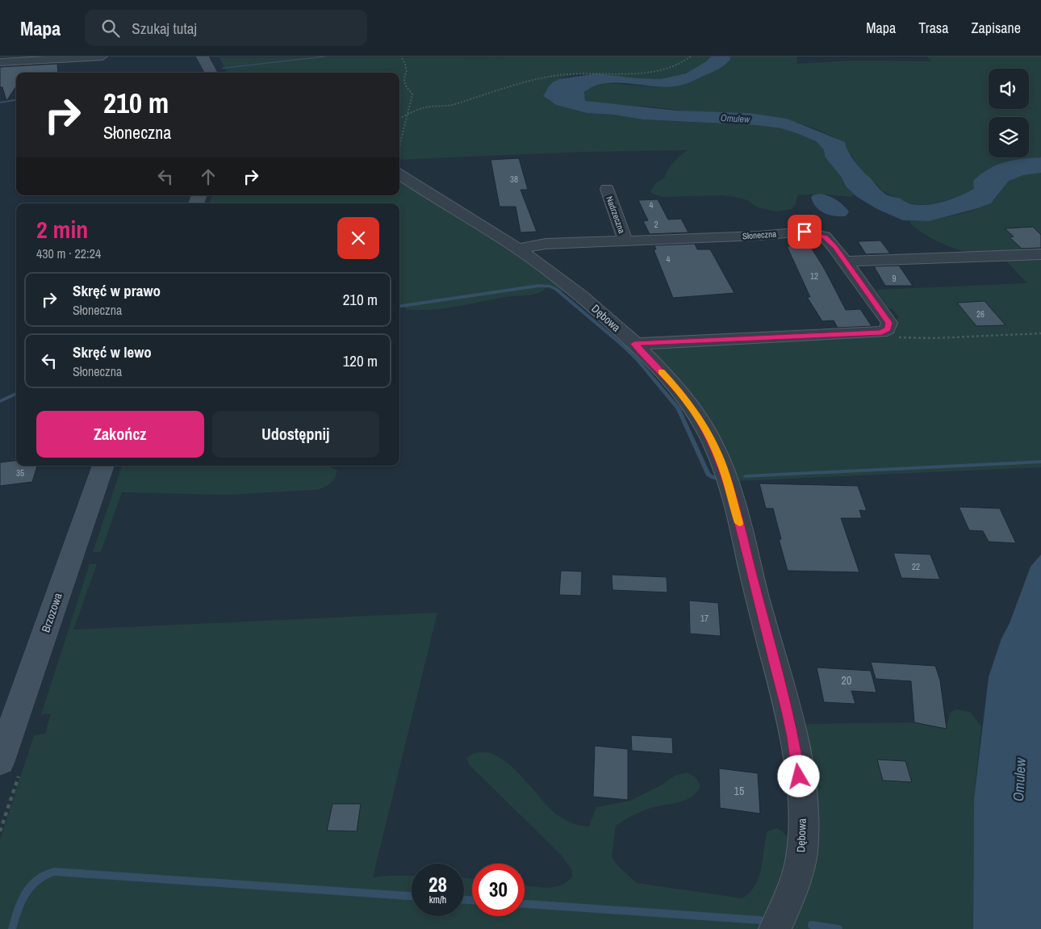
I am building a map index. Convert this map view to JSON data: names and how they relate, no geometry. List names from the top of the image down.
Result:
{
  "streets": {
    "main road": ["Brzozowa"],
    "street": ["Nadrzeczna", "Słoneczna", "Dębowa"]
  },
  "crossings": [
    ["Nadrzeczna", "Słoneczna"],
    ["Słoneczna", "Dębowa"]
  ],
  "water": ["Omulew"],
  "house_numbers": [
    "38",
    "4",
    "2",
    "4",
    "12",
    "9",
    "26",
    "35",
    "22",
    "17",
    "20",
    "15"
  ],
  "page": {
    "header": "Mapa",
    "search": "Szukaj tutaj",
    "nav": ["Mapa", "Trasa", "Zapisane"],
    "turn": ["210 m", "Słoneczna"],
    "heading": ["2 min", "430 m · 22:24"],
    "list": [
      {
        "name": "Skręć w prawo",
        "note": "Słoneczna",
        "value": "210 m"
      },
      {
        "name": "Skręć w lewo",
        "note": "Słoneczna",
        "value": "120 m"
      }
    ],
    "buttons": ["Zakończ", "Udostępnij"],
    "speed": "28 km/h",
    "limit": "30"
  }
}
